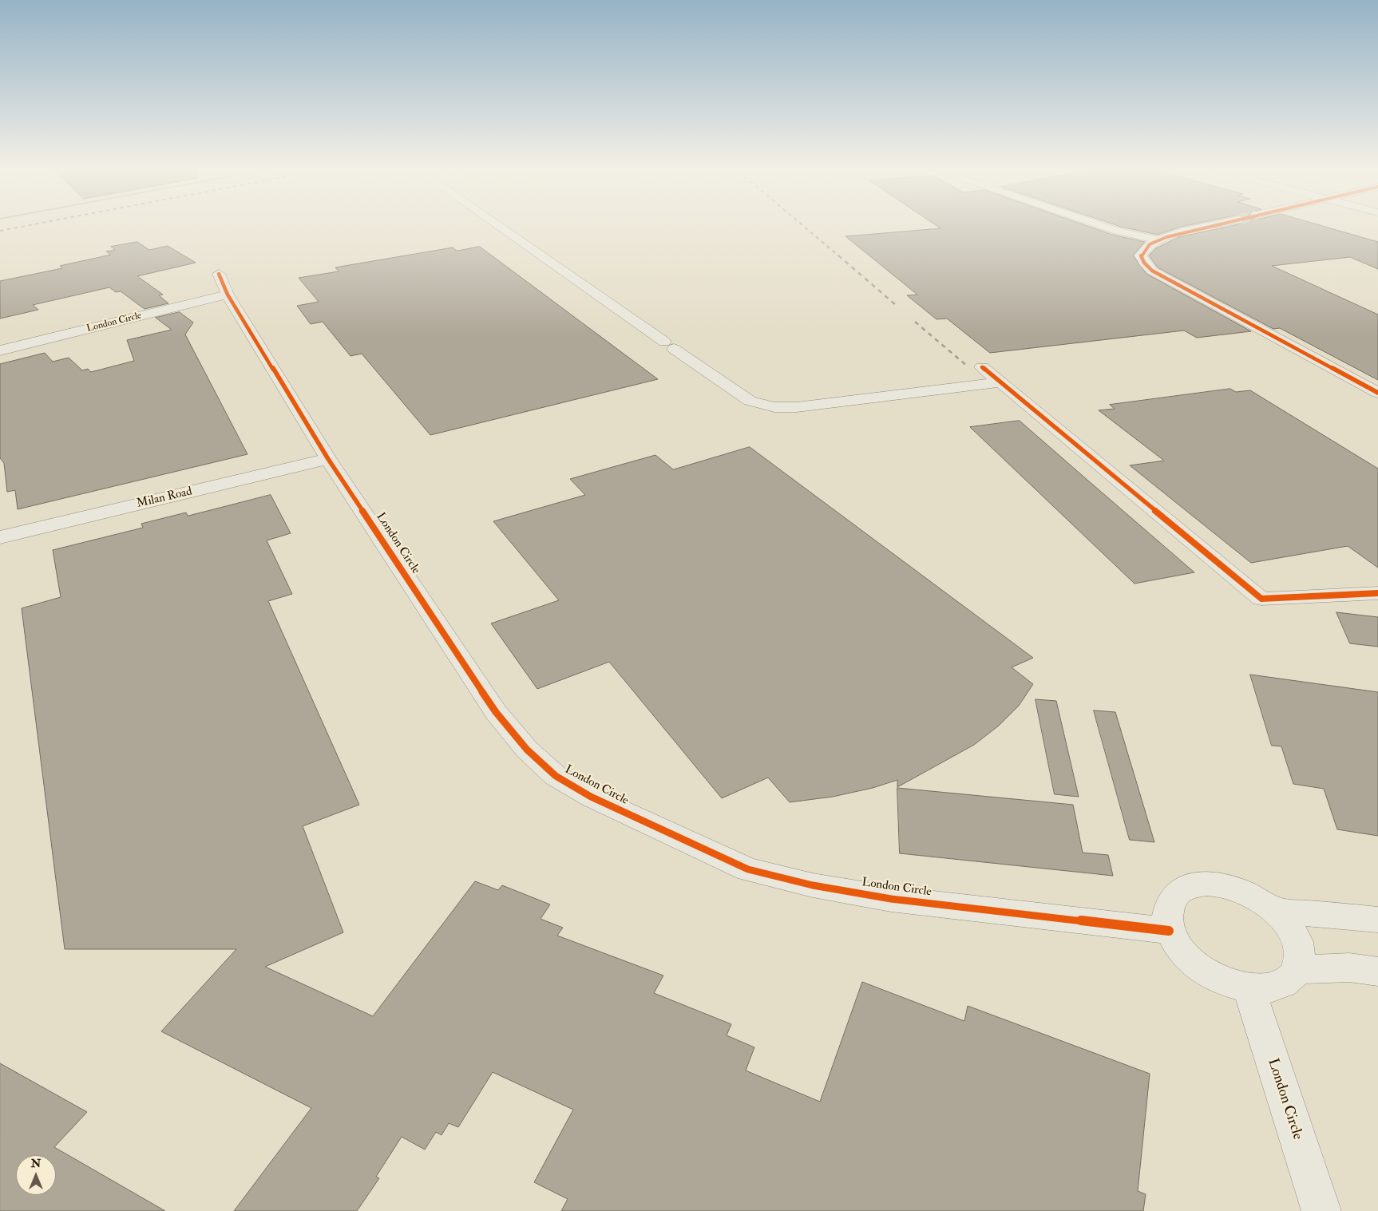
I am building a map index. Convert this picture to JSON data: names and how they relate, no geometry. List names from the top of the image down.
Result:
{
  "streets": {
    "street": ["London Circle", "Milan Road"]
  },
  "crossings": [
    ["London Circle", "Milan Road"]
  ],
  "north": "top"
}
